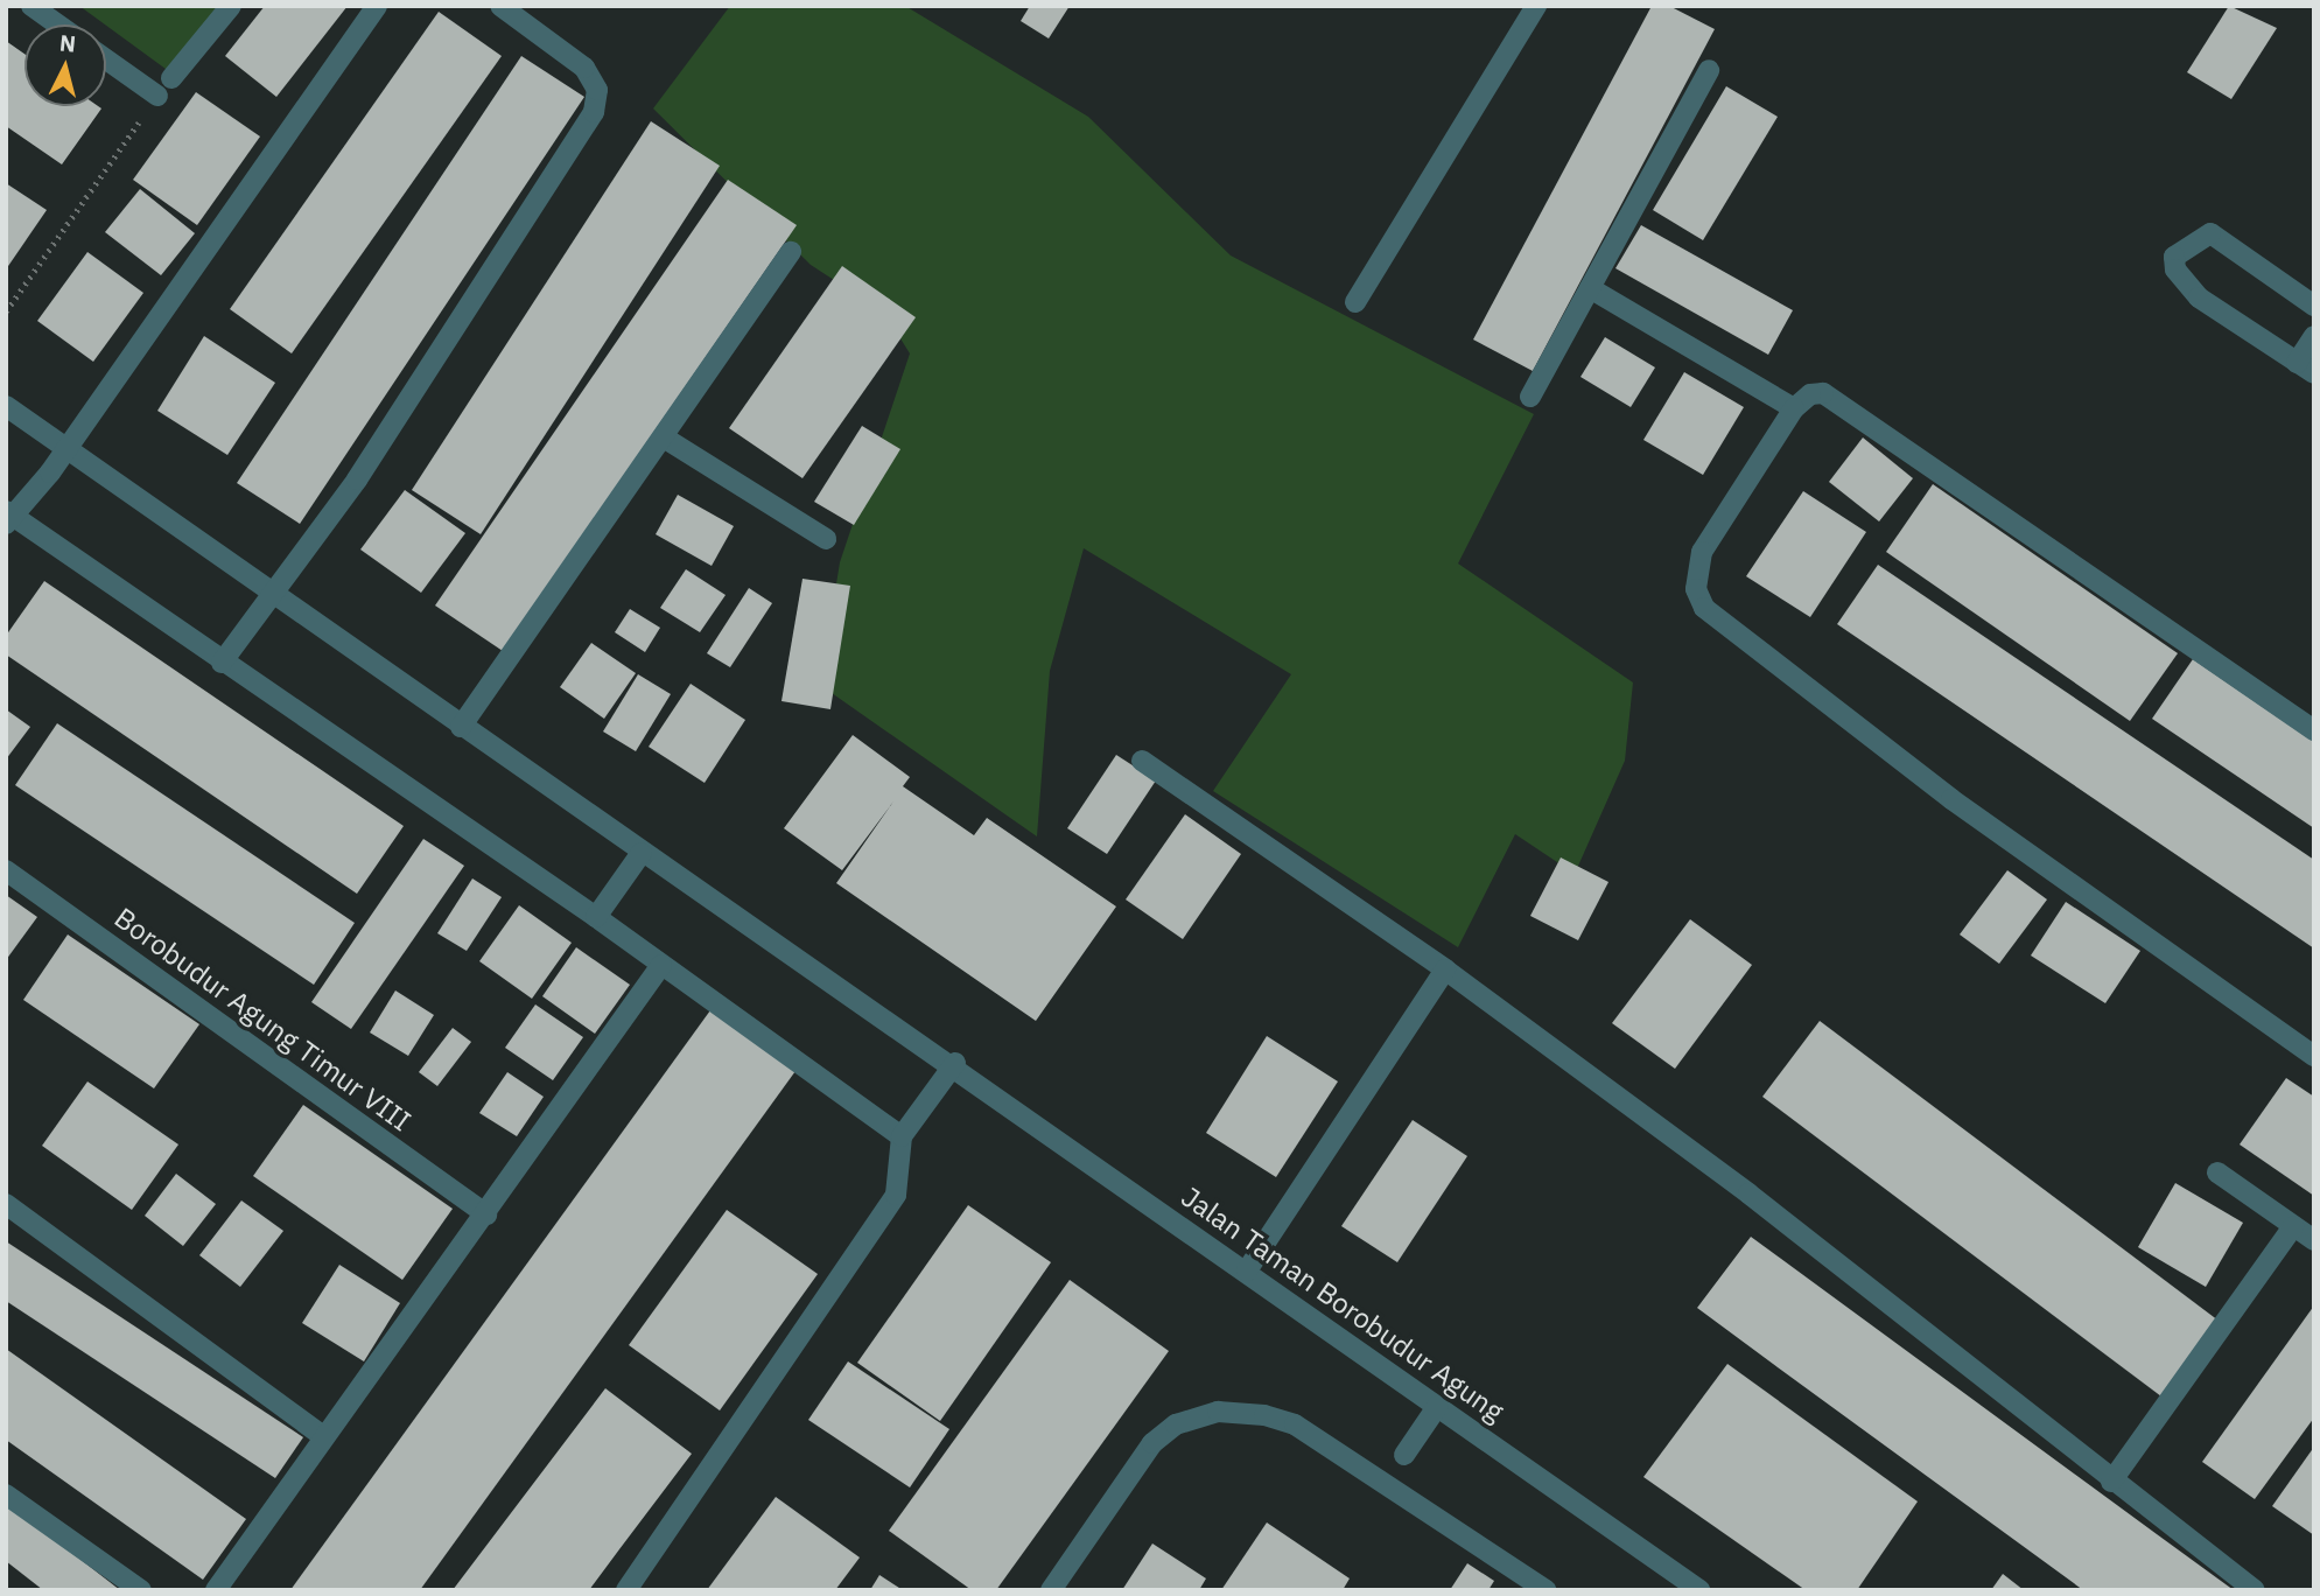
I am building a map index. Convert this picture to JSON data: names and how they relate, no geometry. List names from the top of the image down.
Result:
{
  "streets": {
    "street": ["Borobudur Agung Timur VIII", "Jalan Taman Borobudur Agung"]
  },
  "north": "top"
}
